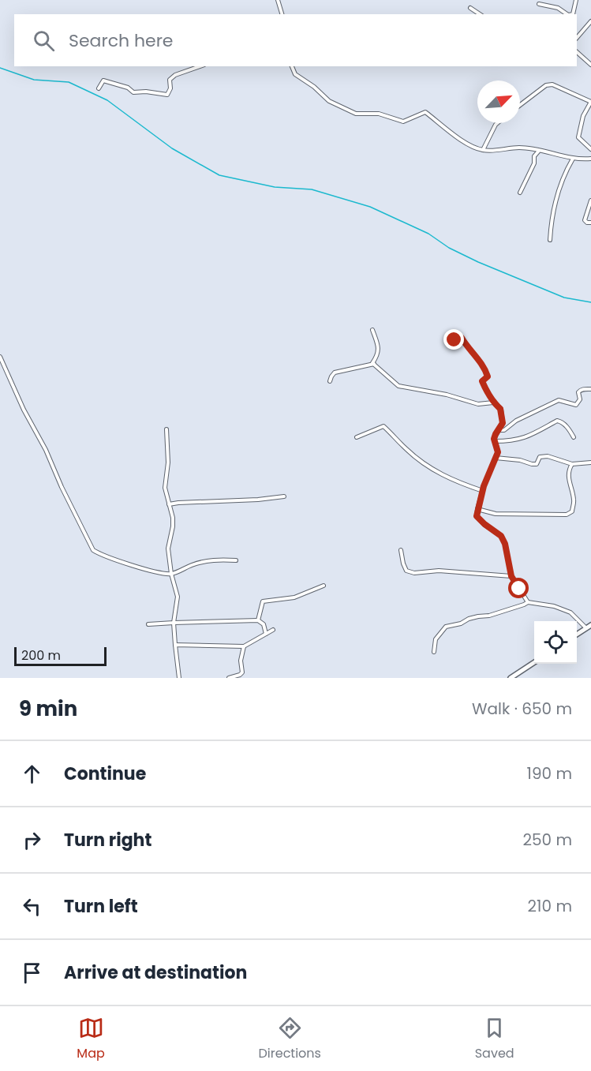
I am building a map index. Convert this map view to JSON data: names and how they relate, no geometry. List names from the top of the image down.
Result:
{
  "scale_bar": "200 m",
  "north": "top right",
  "page": {
    "search": "Search here",
    "scale": "200 m",
    "heading": ["9 min", "Walk · 650 m"],
    "list": [
      ["Continue", "190 m"],
      ["Turn right", "250 m"],
      ["Turn left", "210 m"],
      "Arrive at destination"
    ],
    "nav": ["Map", "Directions", "Saved"]
  }
}
